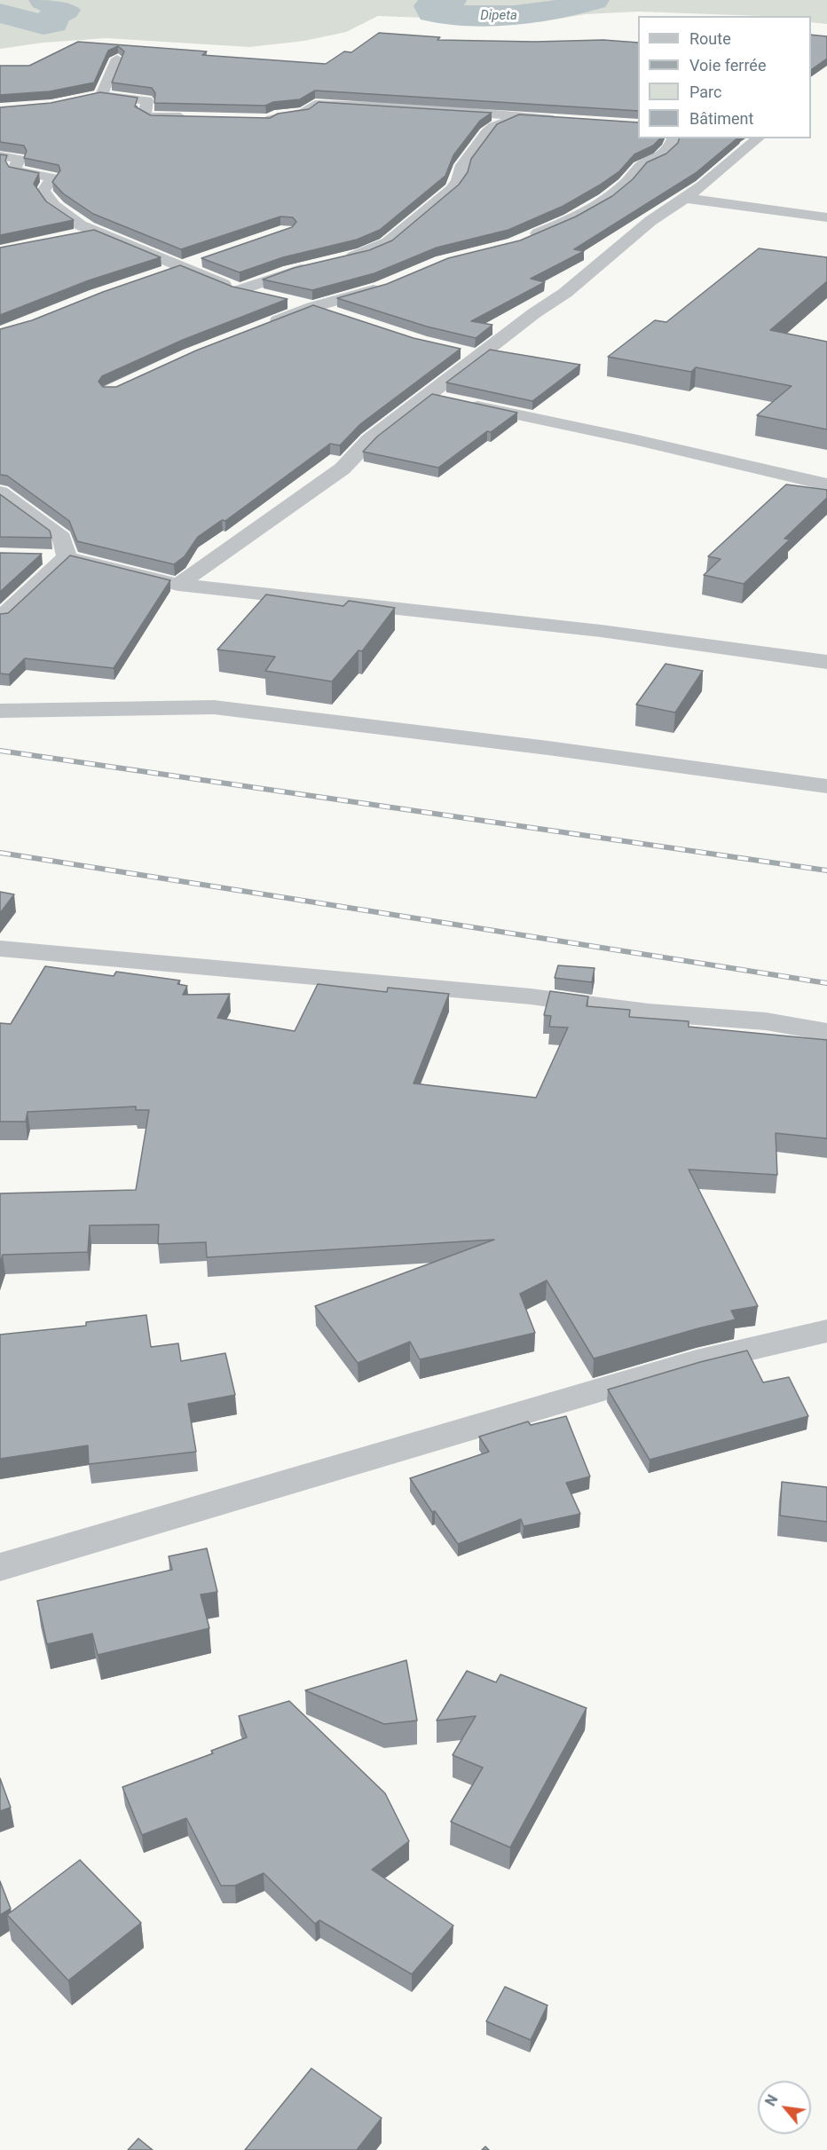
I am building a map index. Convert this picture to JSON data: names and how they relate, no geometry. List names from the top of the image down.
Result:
{
  "water": ["Dipeta"],
  "legend": [
    "Route",
    "Voie ferrée",
    "Parc",
    "Bâtiment"
  ],
  "north": "top left"
}
